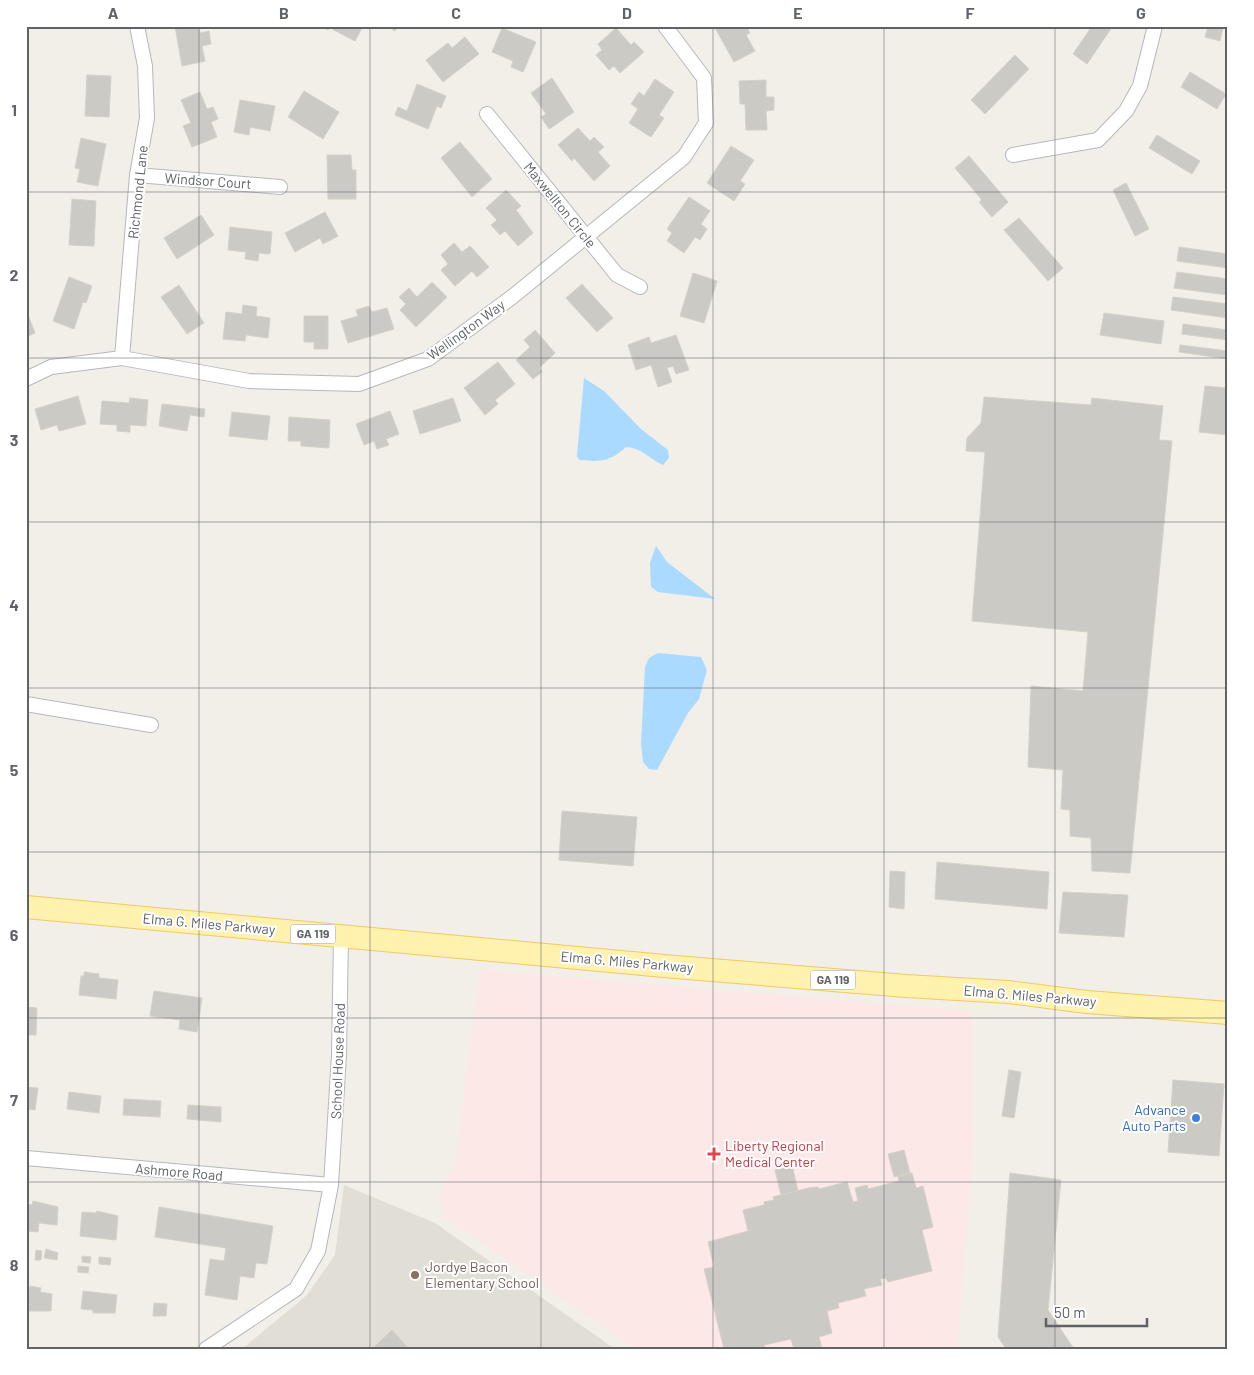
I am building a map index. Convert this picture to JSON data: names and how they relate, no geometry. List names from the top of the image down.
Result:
{
  "streets": {
    "main road": ["Elma G. Miles Parkway", "GA 119"],
    "street": [
      "Windsor Court",
      "Richmond Lane",
      "Maxwellton Circle",
      "Wellington Way",
      "School House Road",
      "Ashmore Road"
    ]
  },
  "crossings": [
    ["Windsor Court", "Richmond Lane"],
    ["Richmond Lane", "Wellington Way"],
    ["Maxwellton Circle", "Wellington Way"],
    ["Elma G. Miles Parkway", "School House Road"],
    ["School House Road", "Ashmore Road"]
  ],
  "places": {
    "other": ["Advance Auto Parts", "Jordye Bacon Elementary School"],
    "health": ["Liberty Regional Medical Center"]
  },
  "scale_bar": "50 m",
  "grid": {
    "columns": [
      "A",
      "B",
      "C",
      "D",
      "E",
      "F",
      "G"
    ],
    "rows": [
      "1",
      "2",
      "3",
      "4",
      "5",
      "6",
      "7",
      "8"
    ]
  }
}
